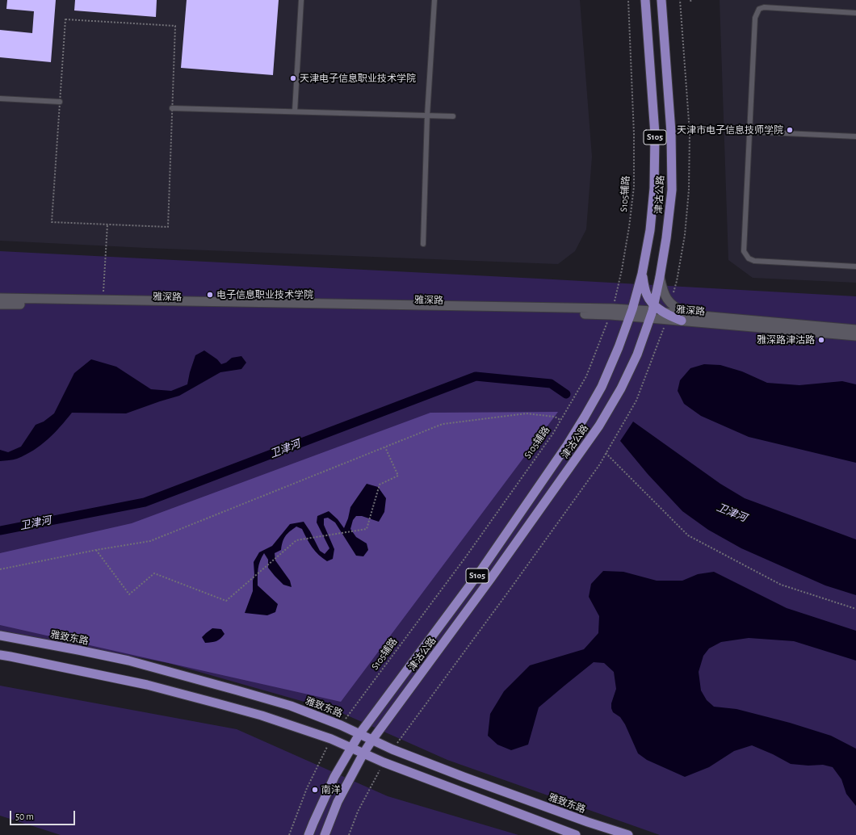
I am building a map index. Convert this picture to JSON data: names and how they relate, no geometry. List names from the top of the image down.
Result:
{
  "streets": {
    "main road": ["S105", "津沽公路", "雅致东路"],
    "street": ["雅深路"],
    "path": ["S105辅路"]
  },
  "crossings": [
    ["S105辅路", "雅深路"],
    ["S105辅路", "雅致东路"],
    ["津沽公路", "雅深路"],
    ["津沽公路", "雅致东路"]
  ],
  "water": ["卫津河"],
  "places": [
    "天津电子信息职业技术学院",
    "天津市电子信息技师学院",
    "电子信息职业技术学院",
    "雅深路津沽路",
    "南洋"
  ],
  "scale_bar": "50 m"
}
